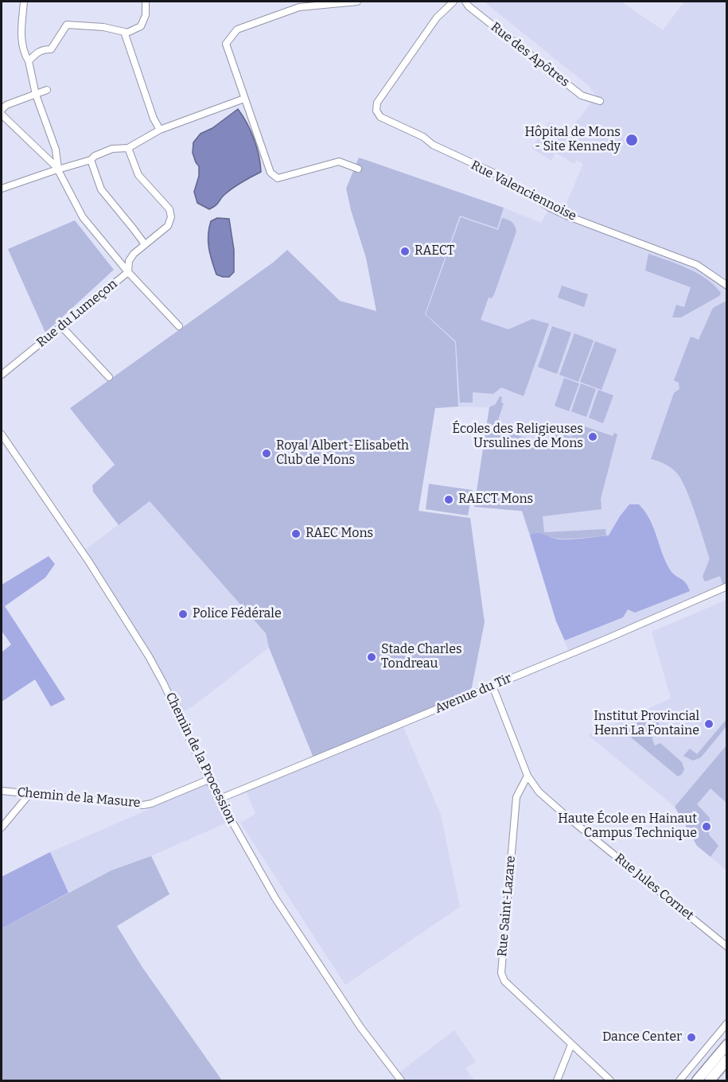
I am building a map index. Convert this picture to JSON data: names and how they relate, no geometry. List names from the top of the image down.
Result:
{
  "streets": {
    "street": [
      "Rue des Apôtres",
      "Rue Valenciennoise",
      "Rue du Lumeçon",
      "Avenue du Tir",
      "Chemin de la Procession",
      "Chemin de la Masure",
      "Rue Jules Cornet",
      "Rue Saint-Lazare"
    ]
  },
  "crossings": [
    ["Avenue du Tir", "Chemin de la Procession"],
    ["Avenue du Tir", "Rue Jules Cornet"],
    ["Chemin de la Procession", "Chemin de la Masure"],
    ["Rue Jules Cornet", "Rue Saint-Lazare"]
  ],
  "places": [
    "Hôpital de Mons - Site Kennedy",
    "RAECT",
    "Écoles des Religieuses Ursulines de Mons",
    "Royal Albert-Elisabeth Club de Mons",
    "RAECT Mons",
    "RAEC Mons",
    "Police Fédérale",
    "Stade Charles Tondreau",
    "Institut Provincial Henri La Fontaine",
    "Haute École en Hainaut Campus Technique",
    "Dance Center"
  ]
}
